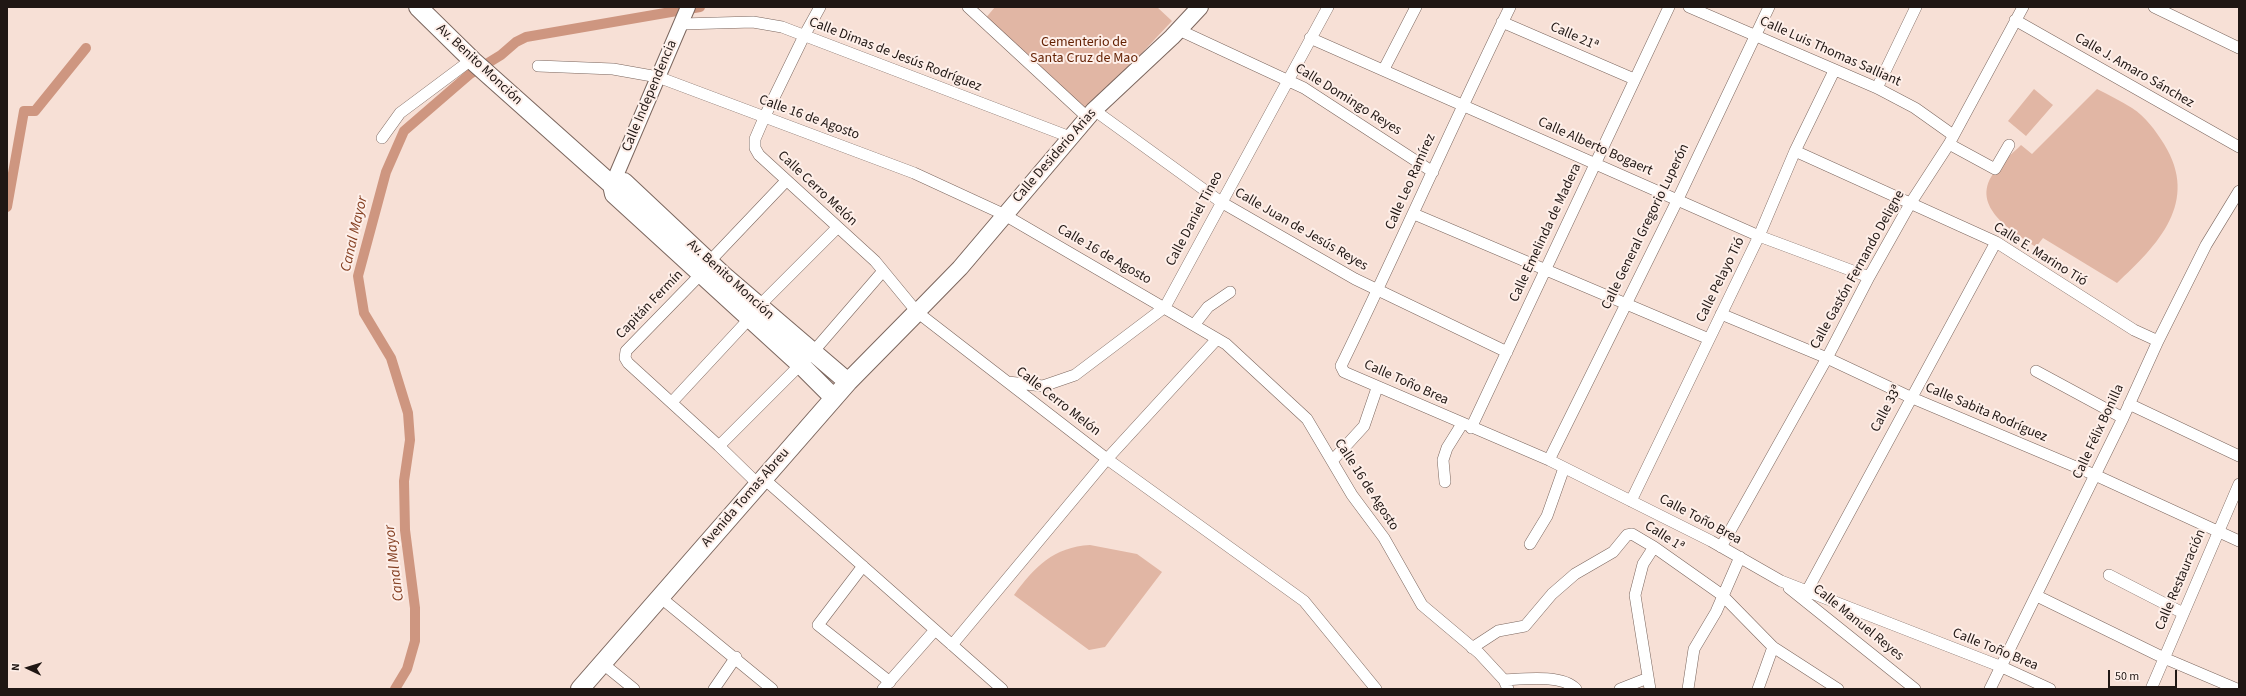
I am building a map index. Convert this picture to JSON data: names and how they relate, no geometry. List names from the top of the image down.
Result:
{
  "streets": {
    "main road": ["Av. Benito Monción", "Calle Desiderio Arias", "Avenida Tomas Abreu"],
    "street": [
      "Calle 21ª",
      "Calle Luis Thomas Salliant",
      "Calle Dimas de Jesús Rodríguez",
      "Calle J. Amaro Sánchez",
      "Calle Independencia",
      "Calle Domingo Reyes",
      "Calle 16 de Agosto",
      "Calle Alberto Bogaert",
      "Calle Leo Ramírez",
      "Calle Cerro Melón",
      "Calle Daniel Tineo",
      "Calle General Gregorio Luperón",
      "Calle Juan de Jesús Reyes",
      "Calle Emelinda de Madera",
      "Calle E. Marino Tió",
      "Calle Gastón Fernando Deligne",
      "Calle Pelayo Tió",
      "Capitán Fermín",
      "Calle Toño Brea",
      "Calle 33ª",
      "Calle Sabita Rodríguez",
      "Calle Félix Bonilla",
      "Calle 1ª",
      "Calle Restauración",
      "Calle Manuel Reyes"
    ]
  },
  "crossings": [
    ["Calle 21ª", "Calle Leo Ramírez"],
    ["Calle 21ª", "Calle Emelinda de Madera"],
    ["Calle Luis Thomas Salliant", "Calle General Gregorio Luperón"],
    ["Calle Luis Thomas Salliant", "Calle Gastón Fernando Deligne"],
    ["Calle Luis Thomas Salliant", "Calle Pelayo Tió"],
    ["Calle Dimas de Jesús Rodríguez", "Calle Independencia"],
    ["Calle Dimas de Jesús Rodríguez", "Calle Desiderio Arias"],
    ["Av. Benito Monción", "Calle Independencia"],
    ["Av. Benito Monción", "Capitán Fermín"],
    ["Av. Benito Monción", "Avenida Tomas Abreu"],
    ["Calle J. Amaro Sánchez", "Calle Gastón Fernando Deligne"],
    ["Calle Independencia", "Calle 16 de Agosto"],
    ["Calle Domingo Reyes", "Calle Desiderio Arias"],
    ["Calle Domingo Reyes", "Calle Leo Ramírez"],
    ["Calle Domingo Reyes", "Calle Daniel Tineo"],
    ["Calle 16 de Agosto", "Calle Desiderio Arias"],
    ["Calle 16 de Agosto", "Calle Cerro Melón"],
    ["Calle 16 de Agosto", "Calle Daniel Tineo"],
    ["Calle 16 de Agosto", "Calle 1ª"],
    ["Calle Alberto Bogaert", "Calle Leo Ramírez"],
    ["Calle Alberto Bogaert", "Calle Daniel Tineo"],
    ["Calle Alberto Bogaert", "Calle General Gregorio Luperón"],
    ["Calle Alberto Bogaert", "Calle Emelinda de Madera"],
    ["Calle Alberto Bogaert", "Calle Gastón Fernando Deligne"],
    ["Calle Alberto Bogaert", "Calle Pelayo Tió"],
    ["Calle Desiderio Arias", "Calle Cerro Melón"],
    ["Calle Desiderio Arias", "Calle Juan de Jesús Reyes"],
    ["Calle Desiderio Arias", "Avenida Tomas Abreu"],
    ["Calle Leo Ramírez", "Calle Juan de Jesús Reyes"],
    ["Calle Leo Ramírez", "Calle Toño Brea"],
    ["Calle Cerro Melón", "Calle Daniel Tineo"],
    ["Calle Cerro Melón", "Capitán Fermín"],
    ["Calle Cerro Melón", "Avenida Tomas Abreu"],
    ["Calle Daniel Tineo", "Calle Juan de Jesús Reyes"],
    ["Calle General Gregorio Luperón", "Calle Toño Brea"],
    ["Calle Juan de Jesús Reyes", "Calle Emelinda de Madera"],
    ["Calle Emelinda de Madera", "Calle Toño Brea"],
    ["Calle E. Marino Tió", "Calle Gastón Fernando Deligne"],
    ["Calle E. Marino Tió", "Calle Pelayo Tió"],
    ["Calle E. Marino Tió", "Calle 33ª"],
    ["Calle E. Marino Tió", "Calle Félix Bonilla"],
    ["Calle Gastón Fernando Deligne", "Calle Toño Brea"],
    ["Calle Gastón Fernando Deligne", "Calle Sabita Rodríguez"],
    ["Calle Pelayo Tió", "Calle Toño Brea"],
    ["Calle Pelayo Tió", "Calle Sabita Rodríguez"],
    ["Calle Toño Brea", "Calle 33ª"],
    ["Calle Toño Brea", "Calle Félix Bonilla"],
    ["Calle Toño Brea", "Calle Manuel Reyes"],
    ["Calle 33ª", "Calle Sabita Rodríguez"],
    ["Calle Sabita Rodríguez", "Calle Félix Bonilla"],
    ["Calle Sabita Rodríguez", "Calle Restauración"]
  ],
  "water": ["Canal Mayor"],
  "parks": ["Cementerio de Santa Cruz de Mao"],
  "scale_bar": "50 m",
  "north": "left"
}
